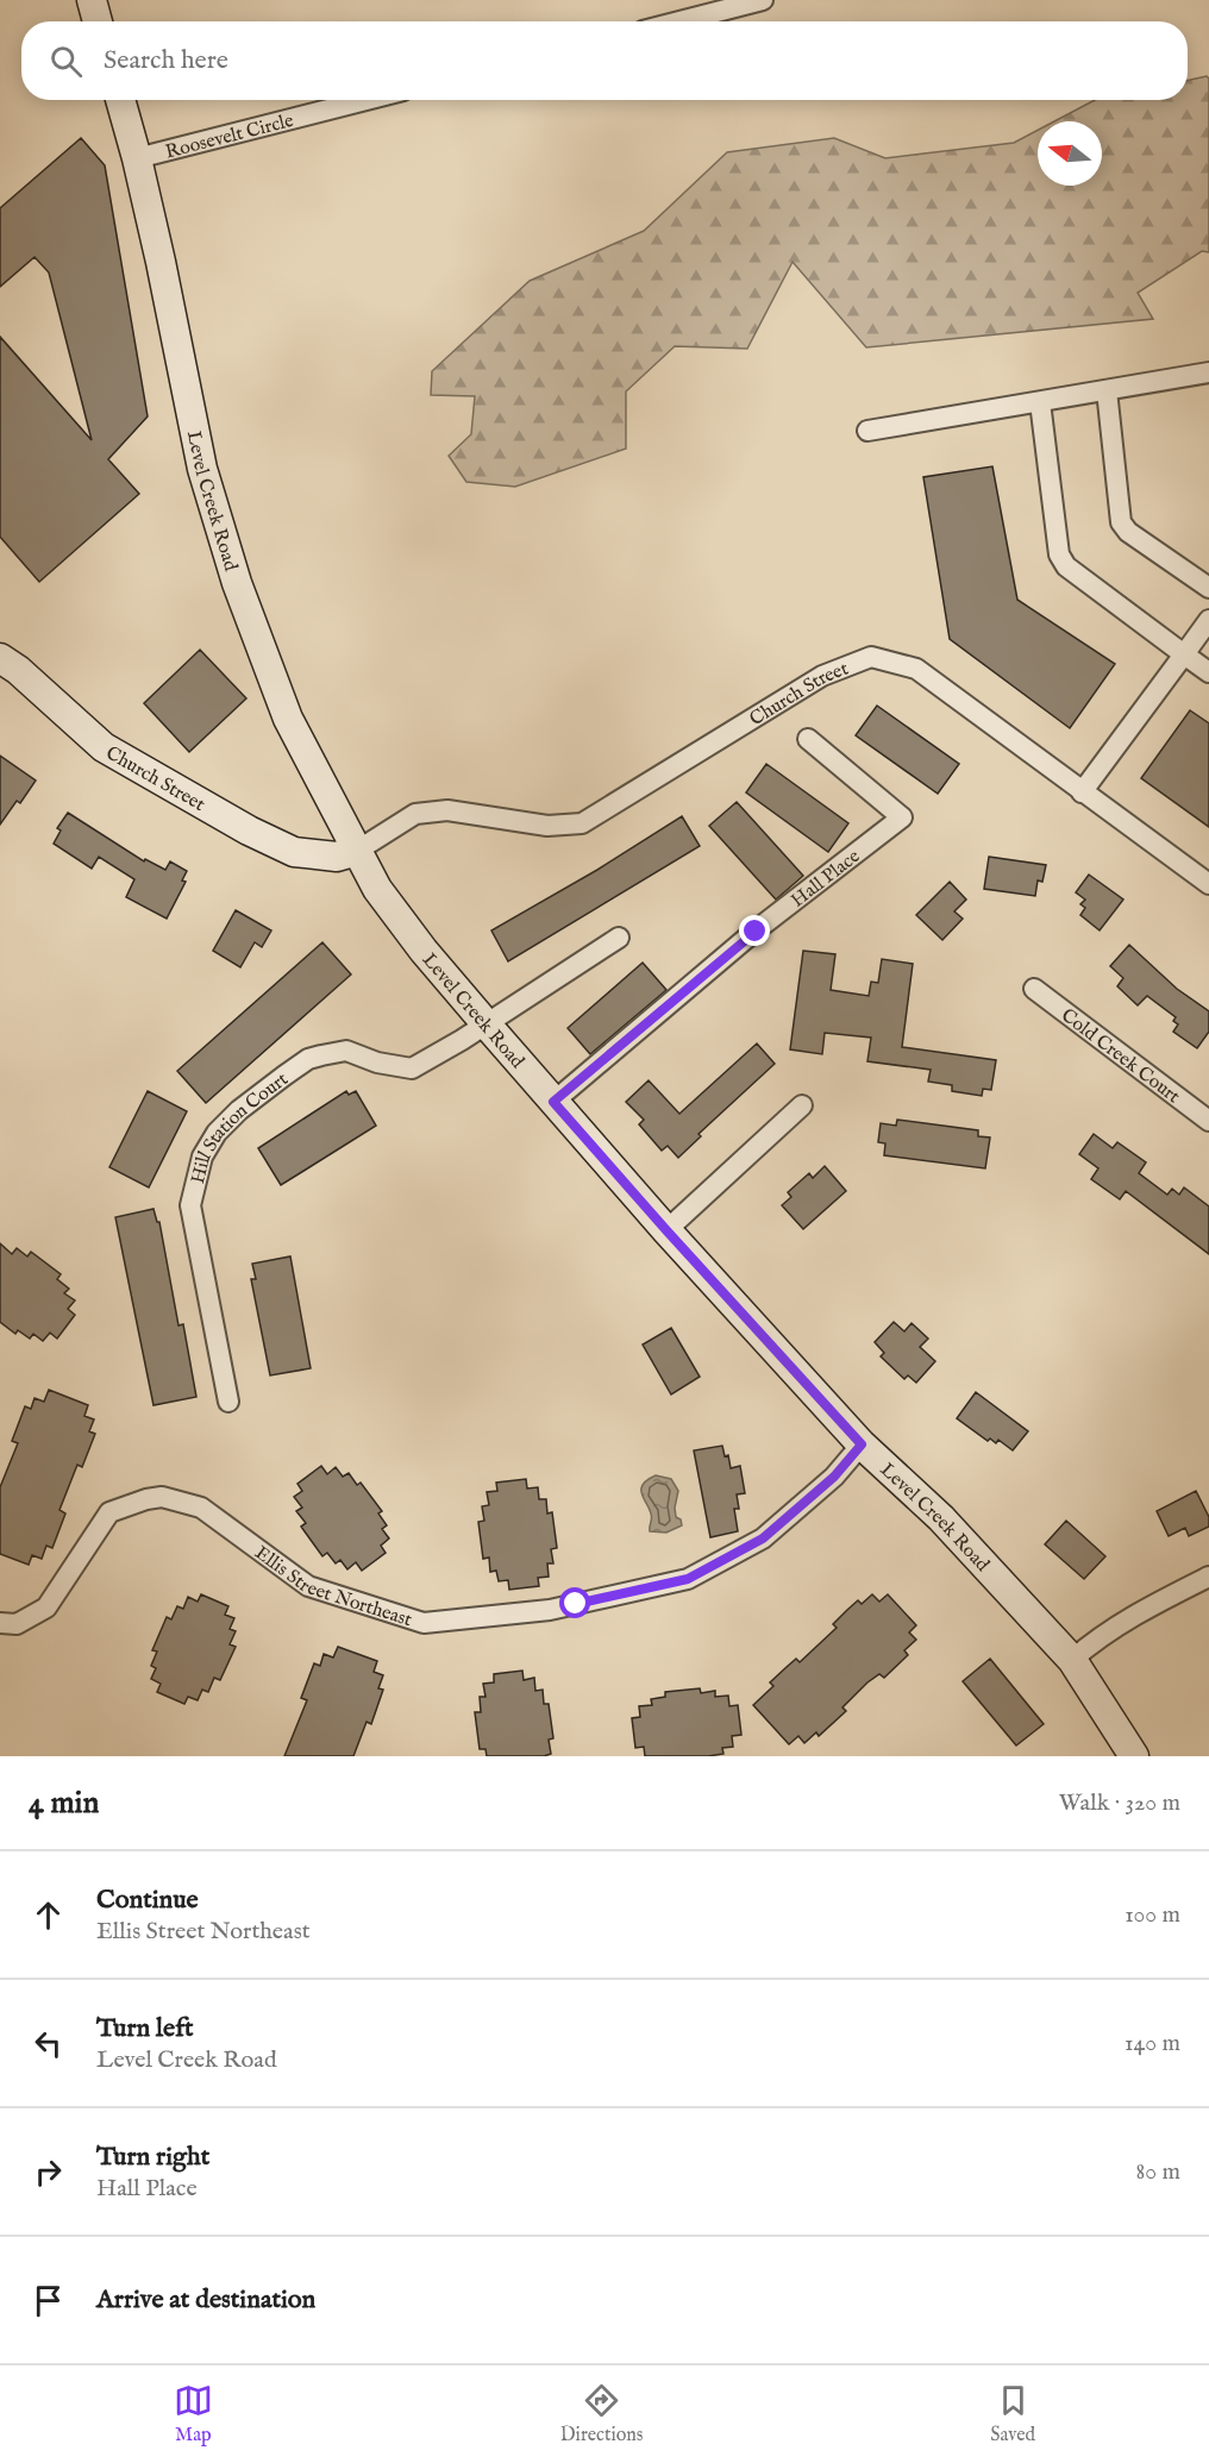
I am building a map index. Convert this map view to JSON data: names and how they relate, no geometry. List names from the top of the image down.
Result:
{
  "streets": {
    "street": [
      "Roosevelt Circle",
      "Level Creek Road",
      "Church Street",
      "Hall Place",
      "Cold Creek Court",
      "Hill Station Court",
      "Ellis Street Northeast"
    ]
  },
  "crossings": [
    ["Roosevelt Circle", "Level Creek Road"],
    ["Level Creek Road", "Church Street"],
    ["Level Creek Road", "Hall Place"],
    ["Level Creek Road", "Hill Station Court"],
    ["Level Creek Road", "Ellis Street Northeast"]
  ],
  "north": "left",
  "page": {
    "search": "Search here",
    "heading": ["4 min", "Walk · 320 m"],
    "list": [
      ["Continue", "Ellis Street Northeast", "100 m"],
      ["Turn left", "Level Creek Road", "140 m"],
      ["Turn right", "Hall Place", "80 m"],
      "Arrive at destination"
    ],
    "nav": ["Map", "Directions", "Saved"]
  }
}
